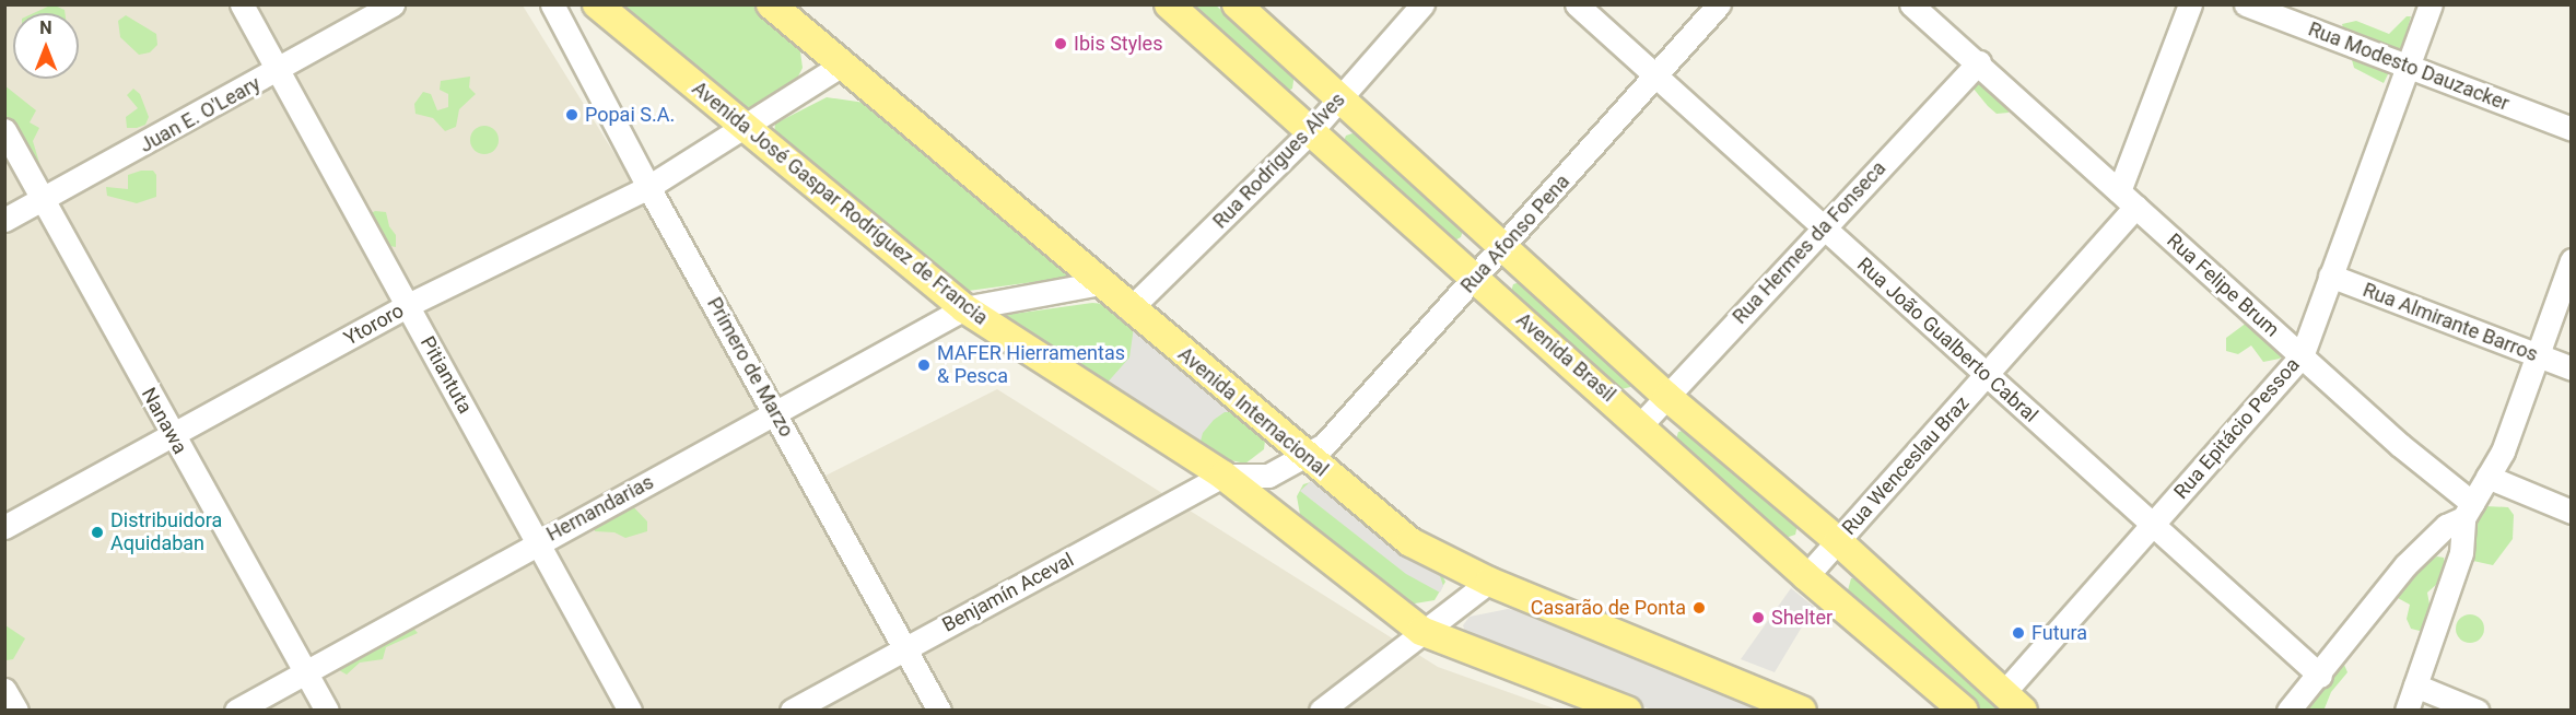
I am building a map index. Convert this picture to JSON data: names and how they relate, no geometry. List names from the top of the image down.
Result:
{
  "streets": {
    "main road": ["Avenida José Gaspar Rodríguez de Francia", "Avenida Brasil", "Avenida Internacional"],
    "street": [
      "Rua Modesto Dauzacker",
      "Juan E. O'Leary",
      "Rua Rodrigues Alves",
      "Rua Afonso Pena",
      "Rua Hermes da Fonseca",
      "Rua Felipe Brum",
      "Rua Almirante Barros",
      "Ytororo",
      "Rua João Gualberto Cabral",
      "Primero de Marzo",
      "Pitiantuta",
      "Nanawa",
      "Rua Epitácio Pessoa",
      "Rua Wenceslau Braz",
      "Hernandarias",
      "Benjamín Aceval"
    ]
  },
  "crossings": [
    ["Rua Modesto Dauzacker", "Rua Epitácio Pessoa"],
    ["Juan E. O'Leary", "Pitiantuta"],
    ["Juan E. O'Leary", "Nanawa"],
    ["Rua Rodrigues Alves", "Avenida Brasil"],
    ["Rua Rodrigues Alves", "Avenida Internacional"],
    ["Avenida José Gaspar Rodríguez de Francia", "Rua Afonso Pena"],
    ["Avenida José Gaspar Rodríguez de Francia", "Ytororo"],
    ["Avenida José Gaspar Rodríguez de Francia", "Hernandarias"],
    ["Avenida José Gaspar Rodríguez de Francia", "Benjamín Aceval"],
    ["Rua Afonso Pena", "Rua João Gualberto Cabral"],
    ["Rua Afonso Pena", "Avenida Brasil"],
    ["Rua Afonso Pena", "Avenida Internacional"],
    ["Rua Afonso Pena", "Benjamín Aceval"],
    ["Rua Hermes da Fonseca", "Rua Felipe Brum"],
    ["Rua Hermes da Fonseca", "Rua João Gualberto Cabral"],
    ["Rua Hermes da Fonseca", "Avenida Brasil"],
    ["Rua Felipe Brum", "Rua Epitácio Pessoa"],
    ["Rua Felipe Brum", "Rua Wenceslau Braz"],
    ["Rua Almirante Barros", "Rua Epitácio Pessoa"],
    ["Ytororo", "Primero de Marzo"],
    ["Ytororo", "Pitiantuta"],
    ["Ytororo", "Avenida Internacional"],
    ["Ytororo", "Nanawa"],
    ["Rua João Gualberto Cabral", "Rua Epitácio Pessoa"],
    ["Rua João Gualberto Cabral", "Rua Wenceslau Braz"],
    ["Avenida Brasil", "Rua Epitácio Pessoa"],
    ["Avenida Brasil", "Rua Wenceslau Braz"],
    ["Primero de Marzo", "Hernandarias"],
    ["Primero de Marzo", "Benjamín Aceval"],
    ["Pitiantuta", "Hernandarias"],
    ["Avenida Internacional", "Hernandarias"],
    ["Nanawa", "Hernandarias"]
  ],
  "places": [
    "Ibis Styles",
    "Popai S.A.",
    "MAFER Hierramentas & Pesca",
    "Distribuidora Aquidaban",
    "Casarão de Ponta",
    "Shelter",
    "Futura"
  ],
  "north": "top"
}
